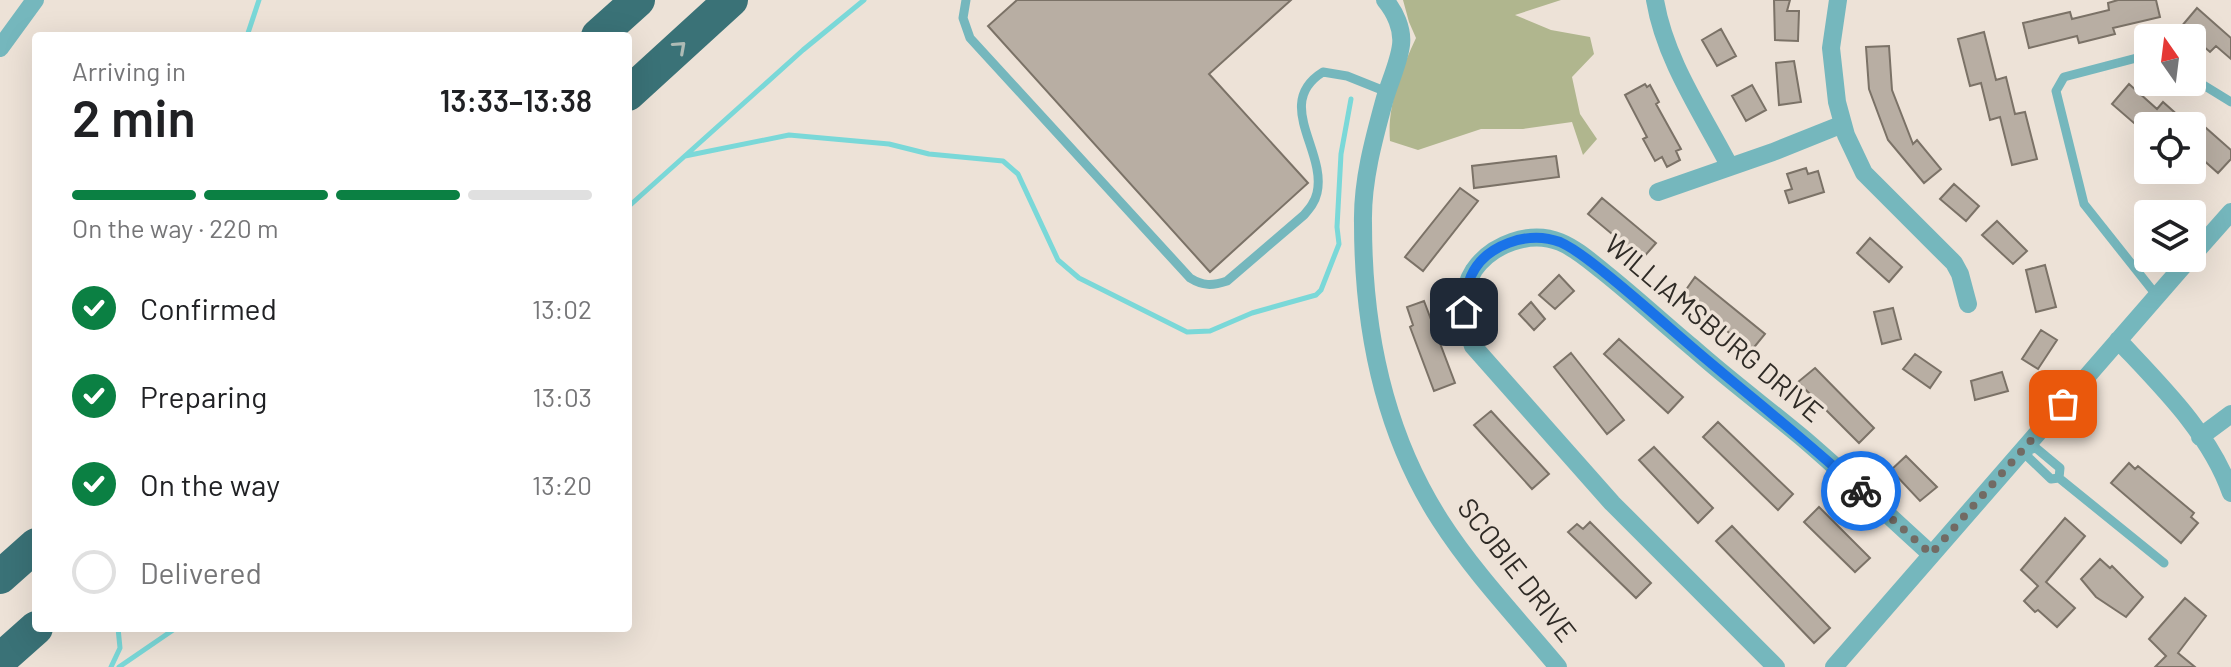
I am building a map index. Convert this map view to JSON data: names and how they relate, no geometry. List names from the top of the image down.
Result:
{
  "streets": {
    "street": ["WILLIAMSBURG DRIVE", "SCOBIE DRIVE"]
  },
  "north": "top",
  "page": {
    "heading": ["2 min", "Arriving in", "13:33–13:38"],
    "bar": "On the way · 220 m",
    "list": [
      ["Confirmed", "13:02"],
      ["Preparing", "13:03"],
      ["On the way", "13:20"],
      "Delivered"
    ]
  }
}
